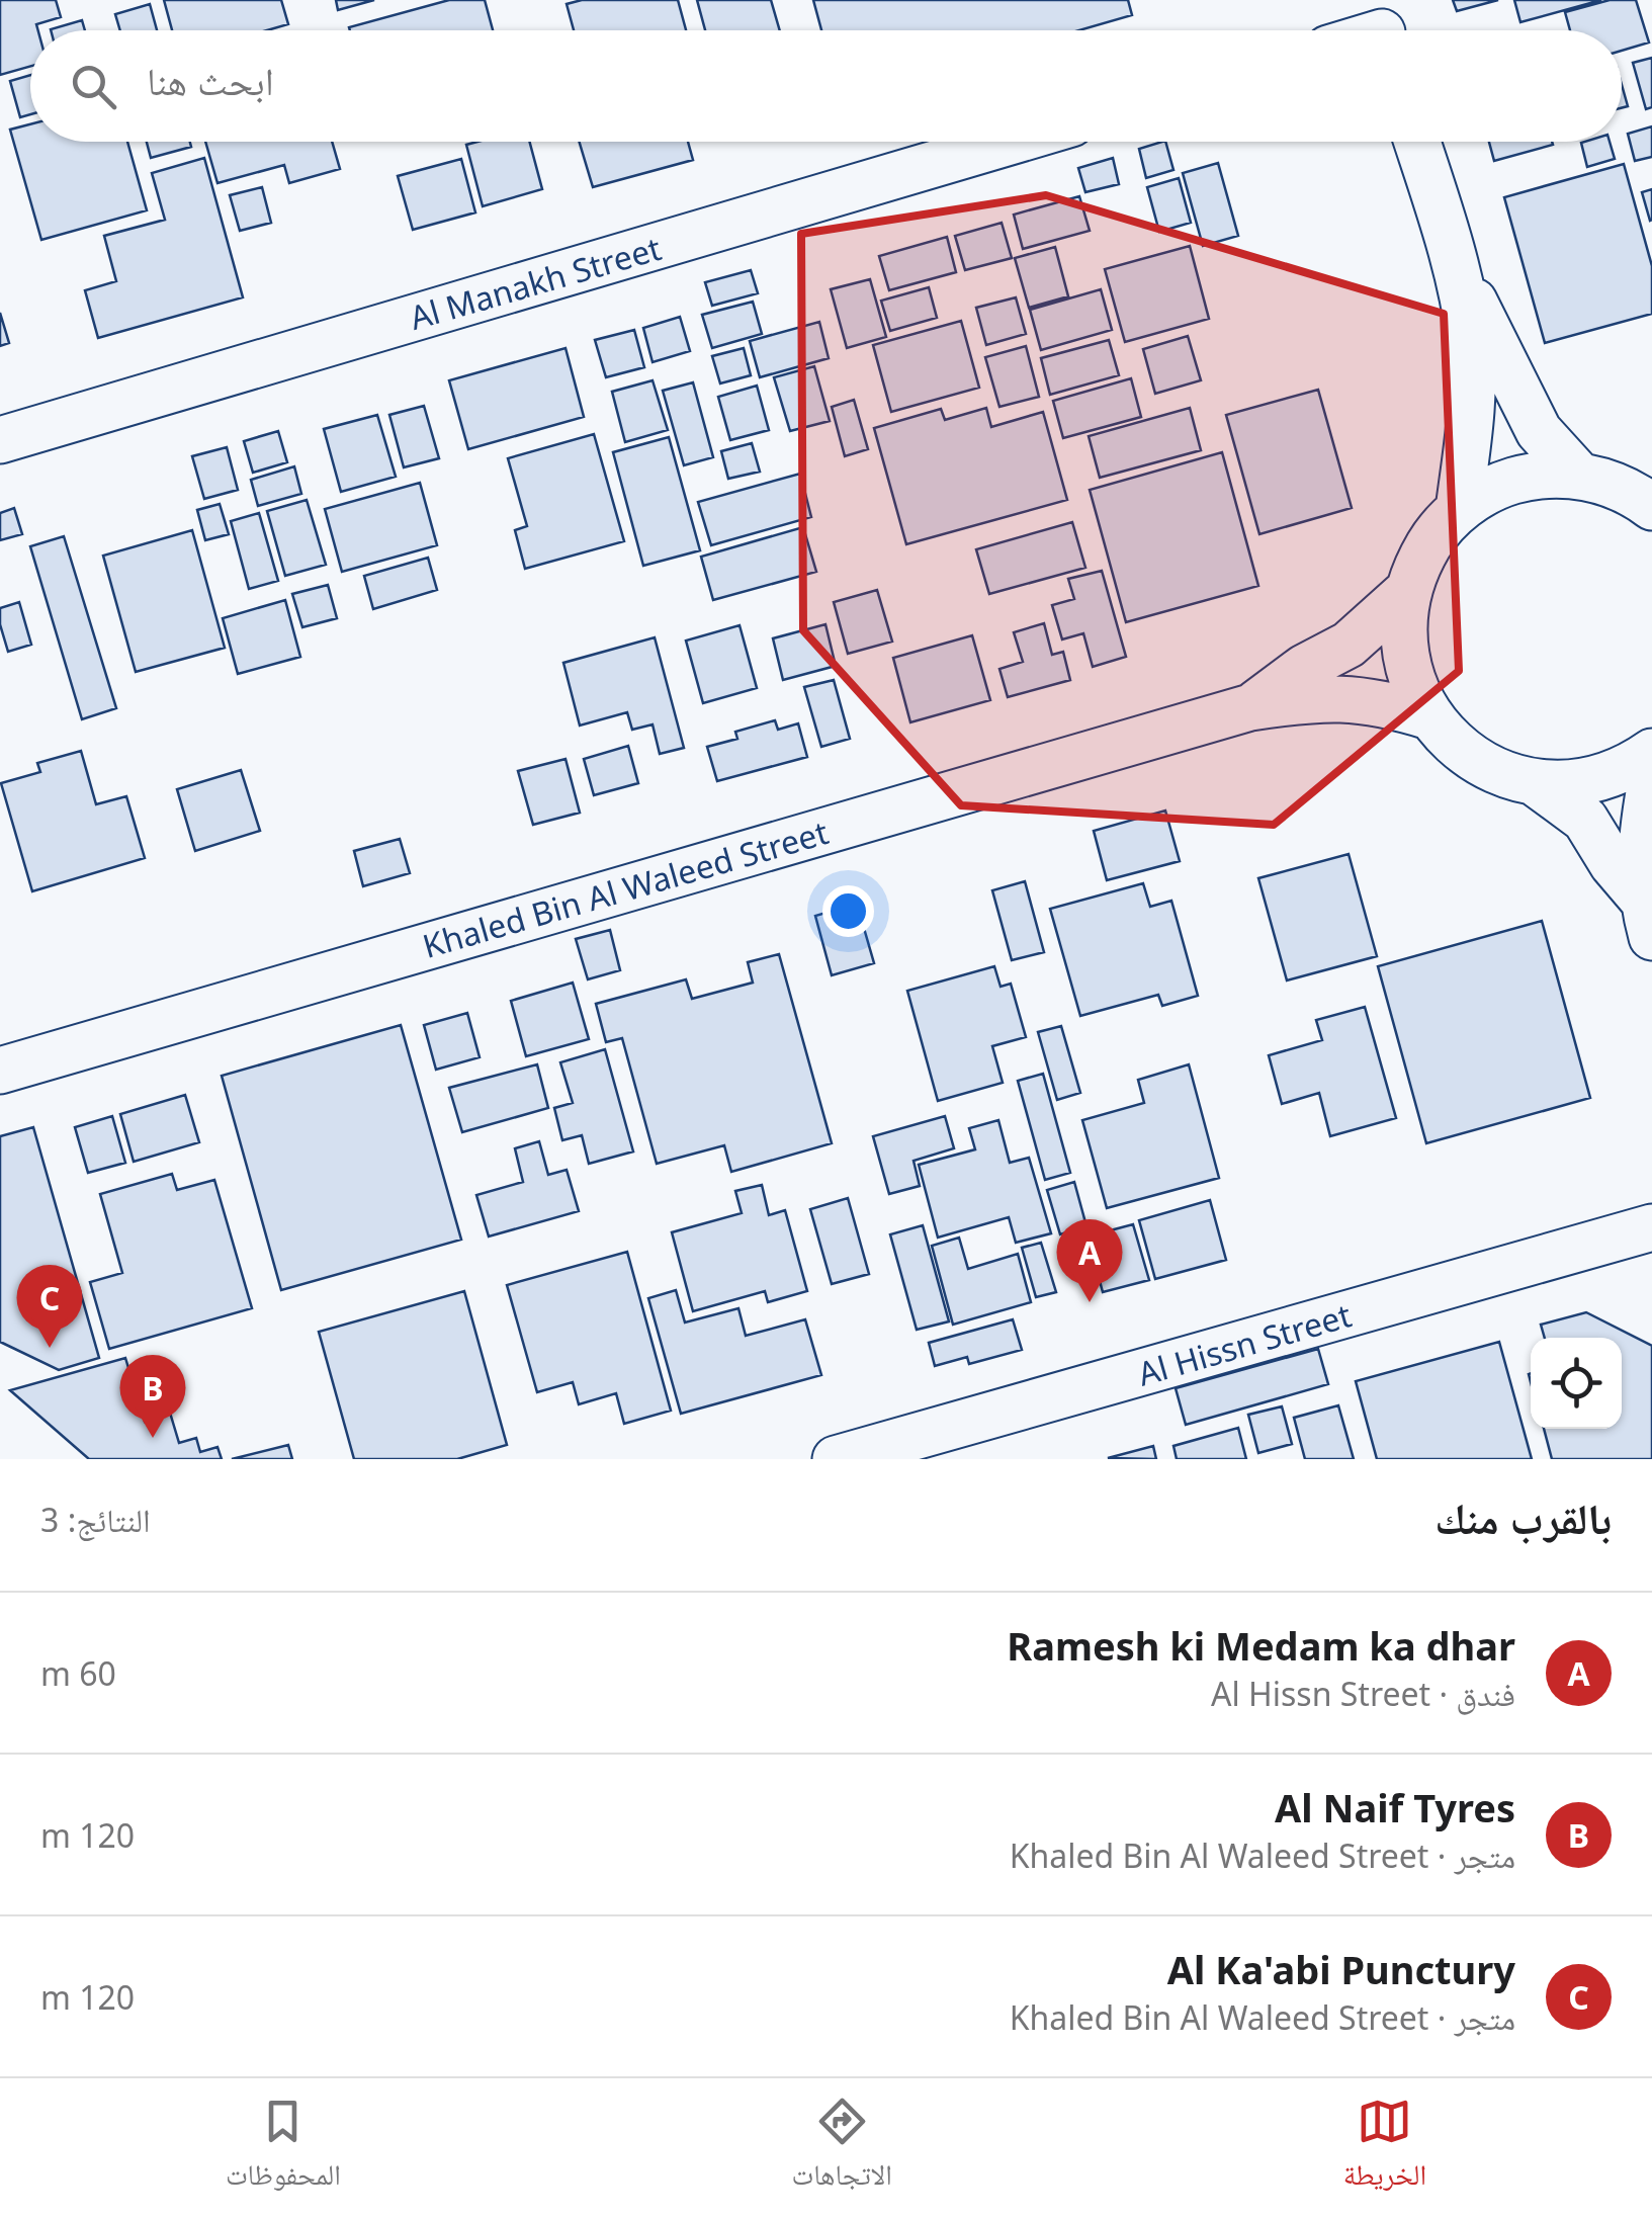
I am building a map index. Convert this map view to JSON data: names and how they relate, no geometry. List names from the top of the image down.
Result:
{
  "streets": {
    "street": ["Al Manakh Street", "Khaled Bin Al Waleed Street", "Al Hissn Street"]
  },
  "page": {
    "search": "ابحث هنا",
    "pins": ["A", "C", "B"],
    "heading": ["بالقرب منك", "النتائج: 3"],
    "list": [
      {
        "mark": "A",
        "name": "Ramesh ki Medam ka dhar",
        "note": "فندق · Al Hissn Street",
        "value": "60 m"
      },
      {
        "mark": "B",
        "name": "Al Naif Tyres",
        "note": "متجر · Khaled Bin Al Waleed Street",
        "value": "120 m"
      },
      {
        "mark": "C",
        "name": "Al Ka'abi Punctury",
        "note": "متجر · Khaled Bin Al Waleed Street",
        "value": "120 m"
      }
    ],
    "nav": ["الخريطة", "الاتجاهات", "المحفوظات"]
  }
}
